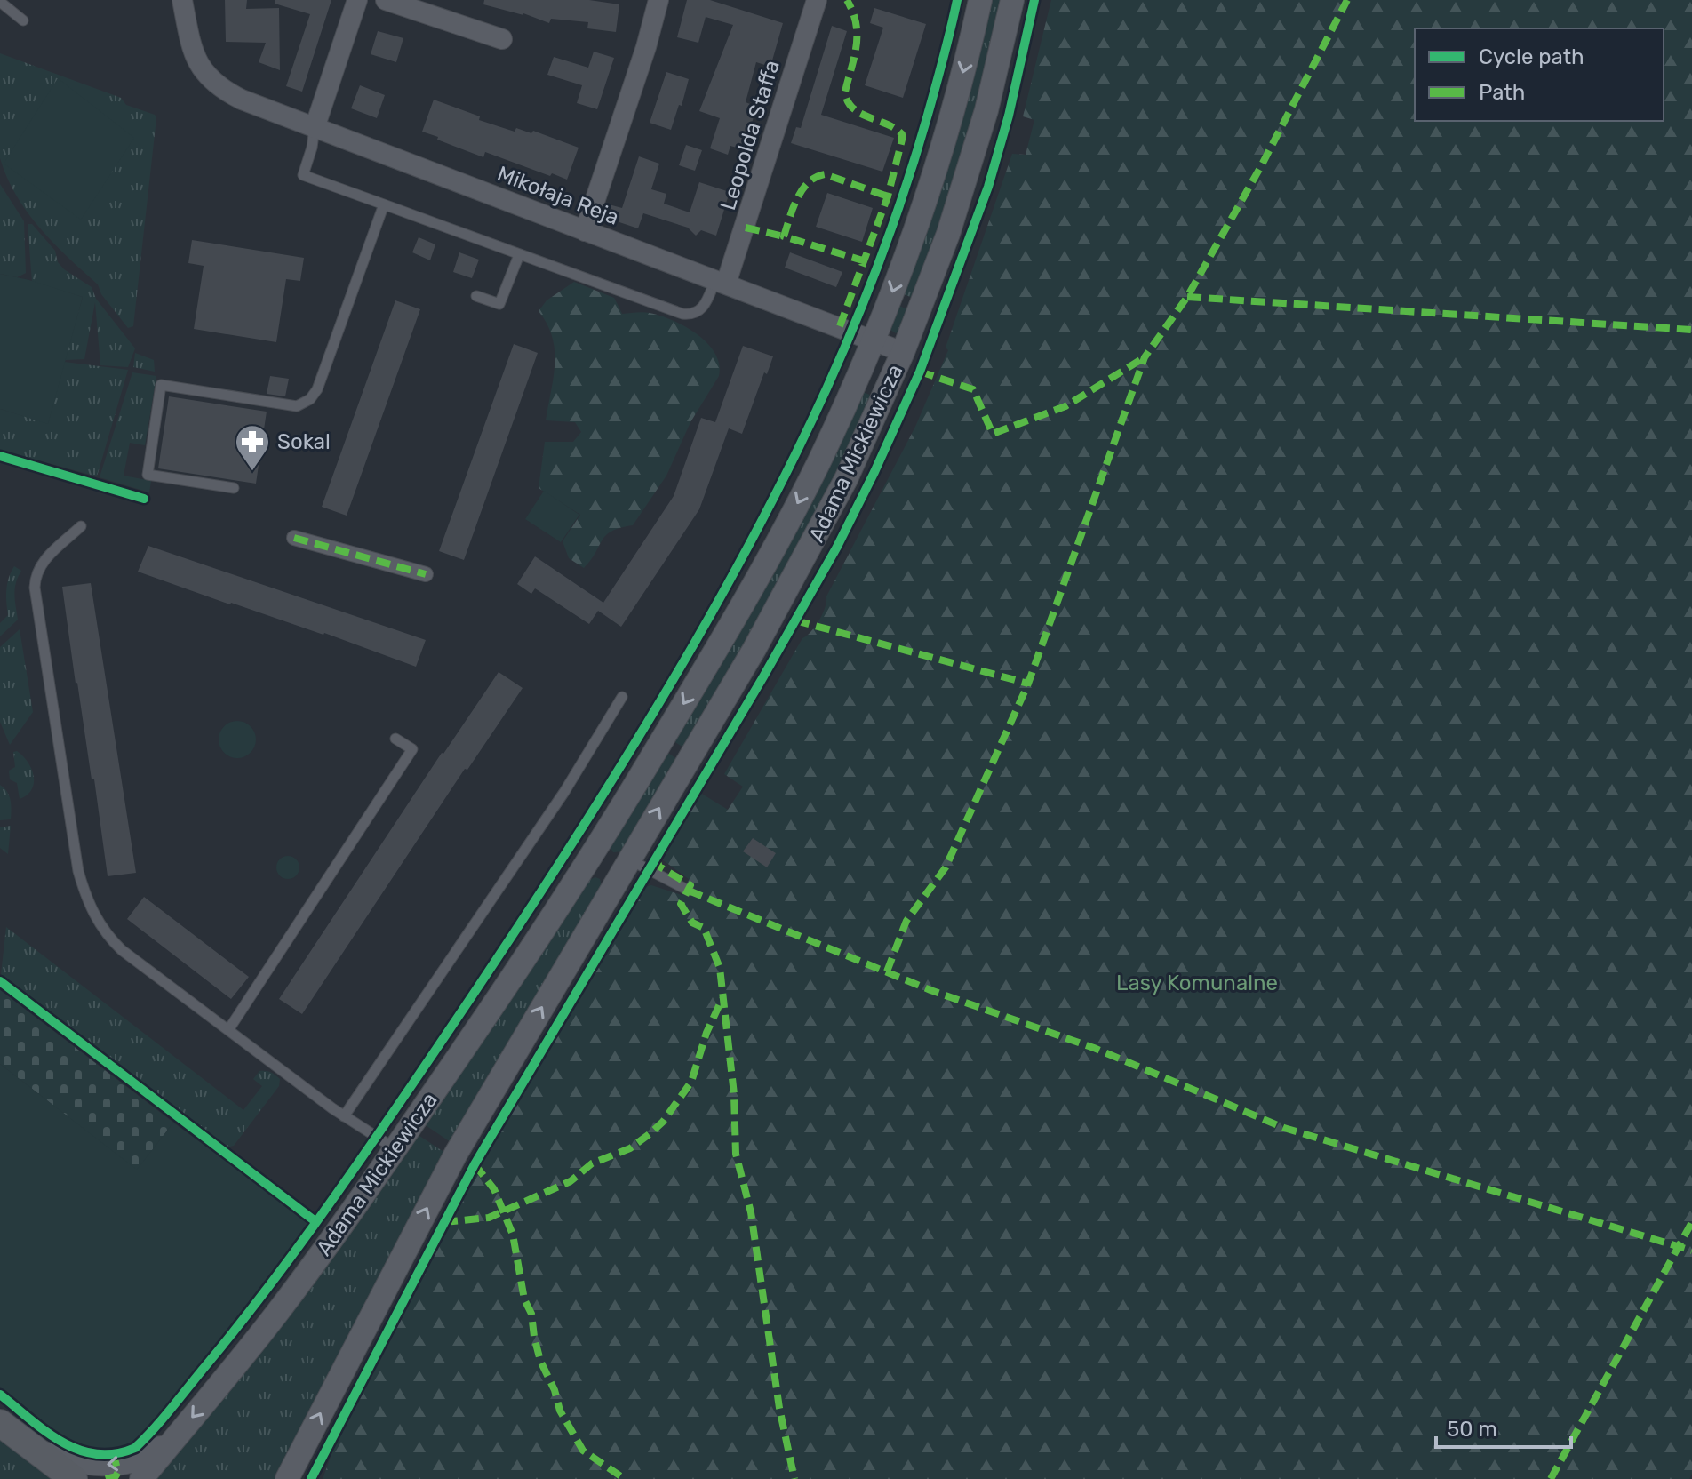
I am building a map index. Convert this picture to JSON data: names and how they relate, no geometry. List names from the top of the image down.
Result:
{
  "streets": {
    "street": ["Leopolda Staffa", "Mikołaja Reja", "Adama Mickiewicza"]
  },
  "crossings": [
    ["Leopolda Staffa", "Mikołaja Reja"],
    ["Mikołaja Reja", "Adama Mickiewicza"]
  ],
  "parks": ["Lasy Komunalne"],
  "places": {
    "pharmacy": ["Sokal"]
  },
  "legend": ["Cycle path", "Path"],
  "scale_bar": "50 m"
}
